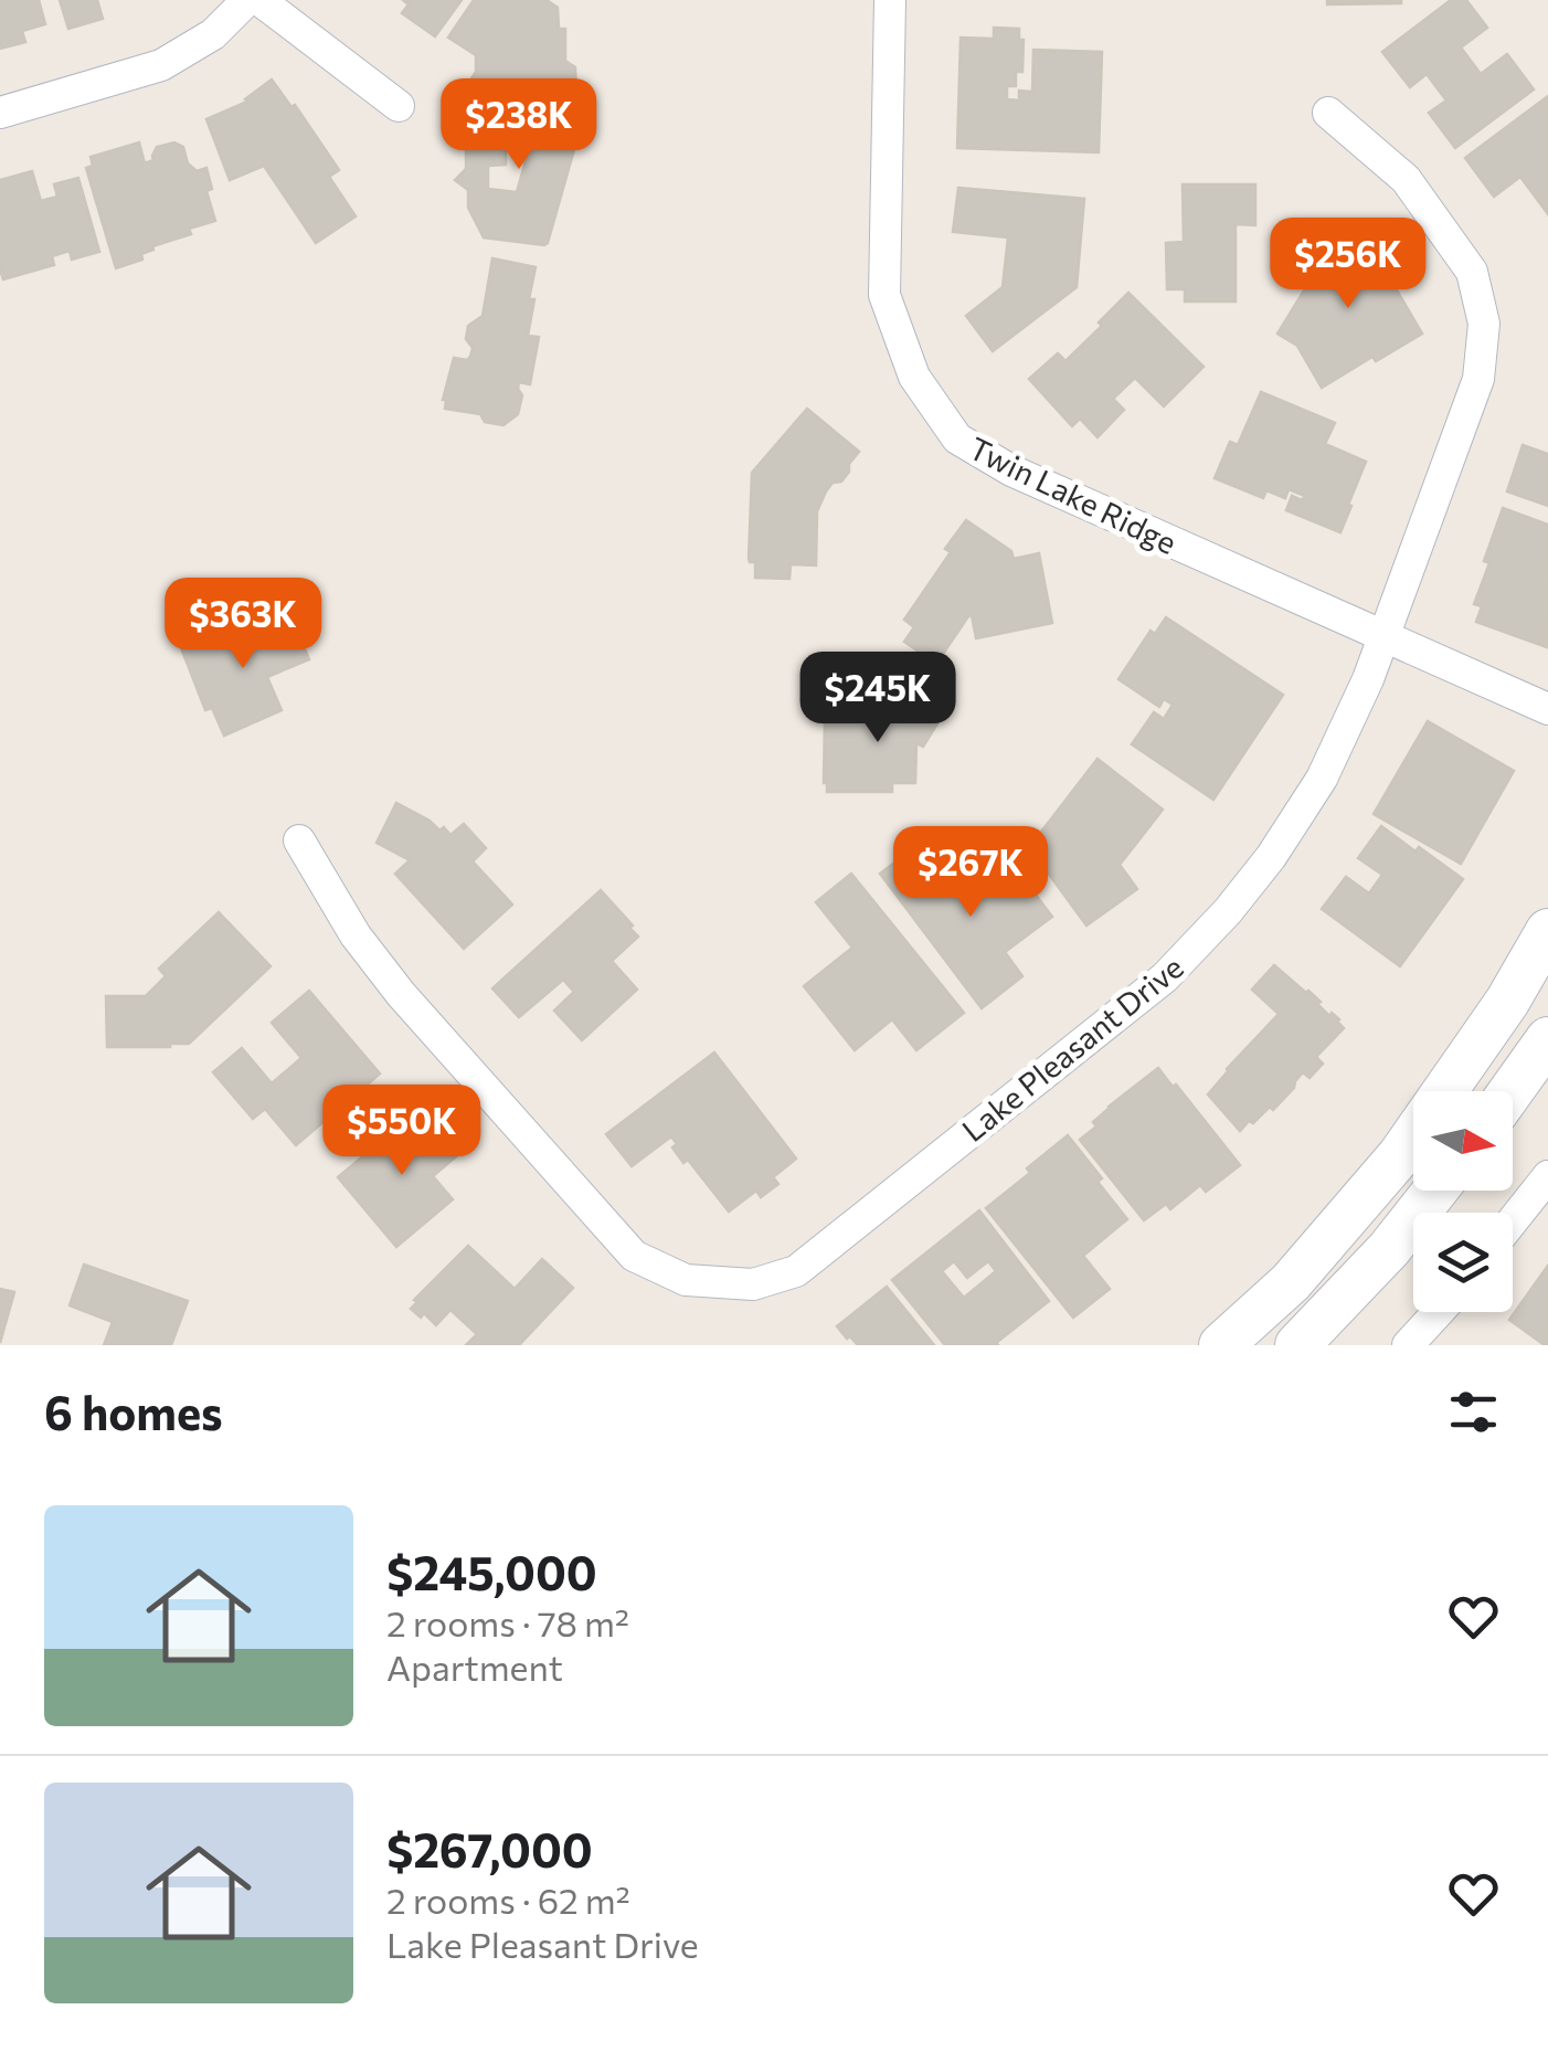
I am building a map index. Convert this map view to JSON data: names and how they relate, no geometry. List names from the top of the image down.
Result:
{
  "streets": {
    "street": ["Twin Lake Ridge", "Lake Pleasant Drive"]
  },
  "crossings": [
    ["Twin Lake Ridge", "Lake Pleasant Drive"]
  ],
  "north": "right",
  "page": {
    "price": [
      "$238K",
      "$256K",
      "$363K",
      "$245K",
      "$267K",
      "$550K"
    ],
    "heading": "6 homes",
    "list": [
      {
        "name": "$245,000",
        "note": "2 rooms · 78 m² · Apartment"
      },
      {
        "name": "$267,000",
        "note": "2 rooms · 62 m² · Lake Pleasant Drive"
      }
    ]
  }
}
